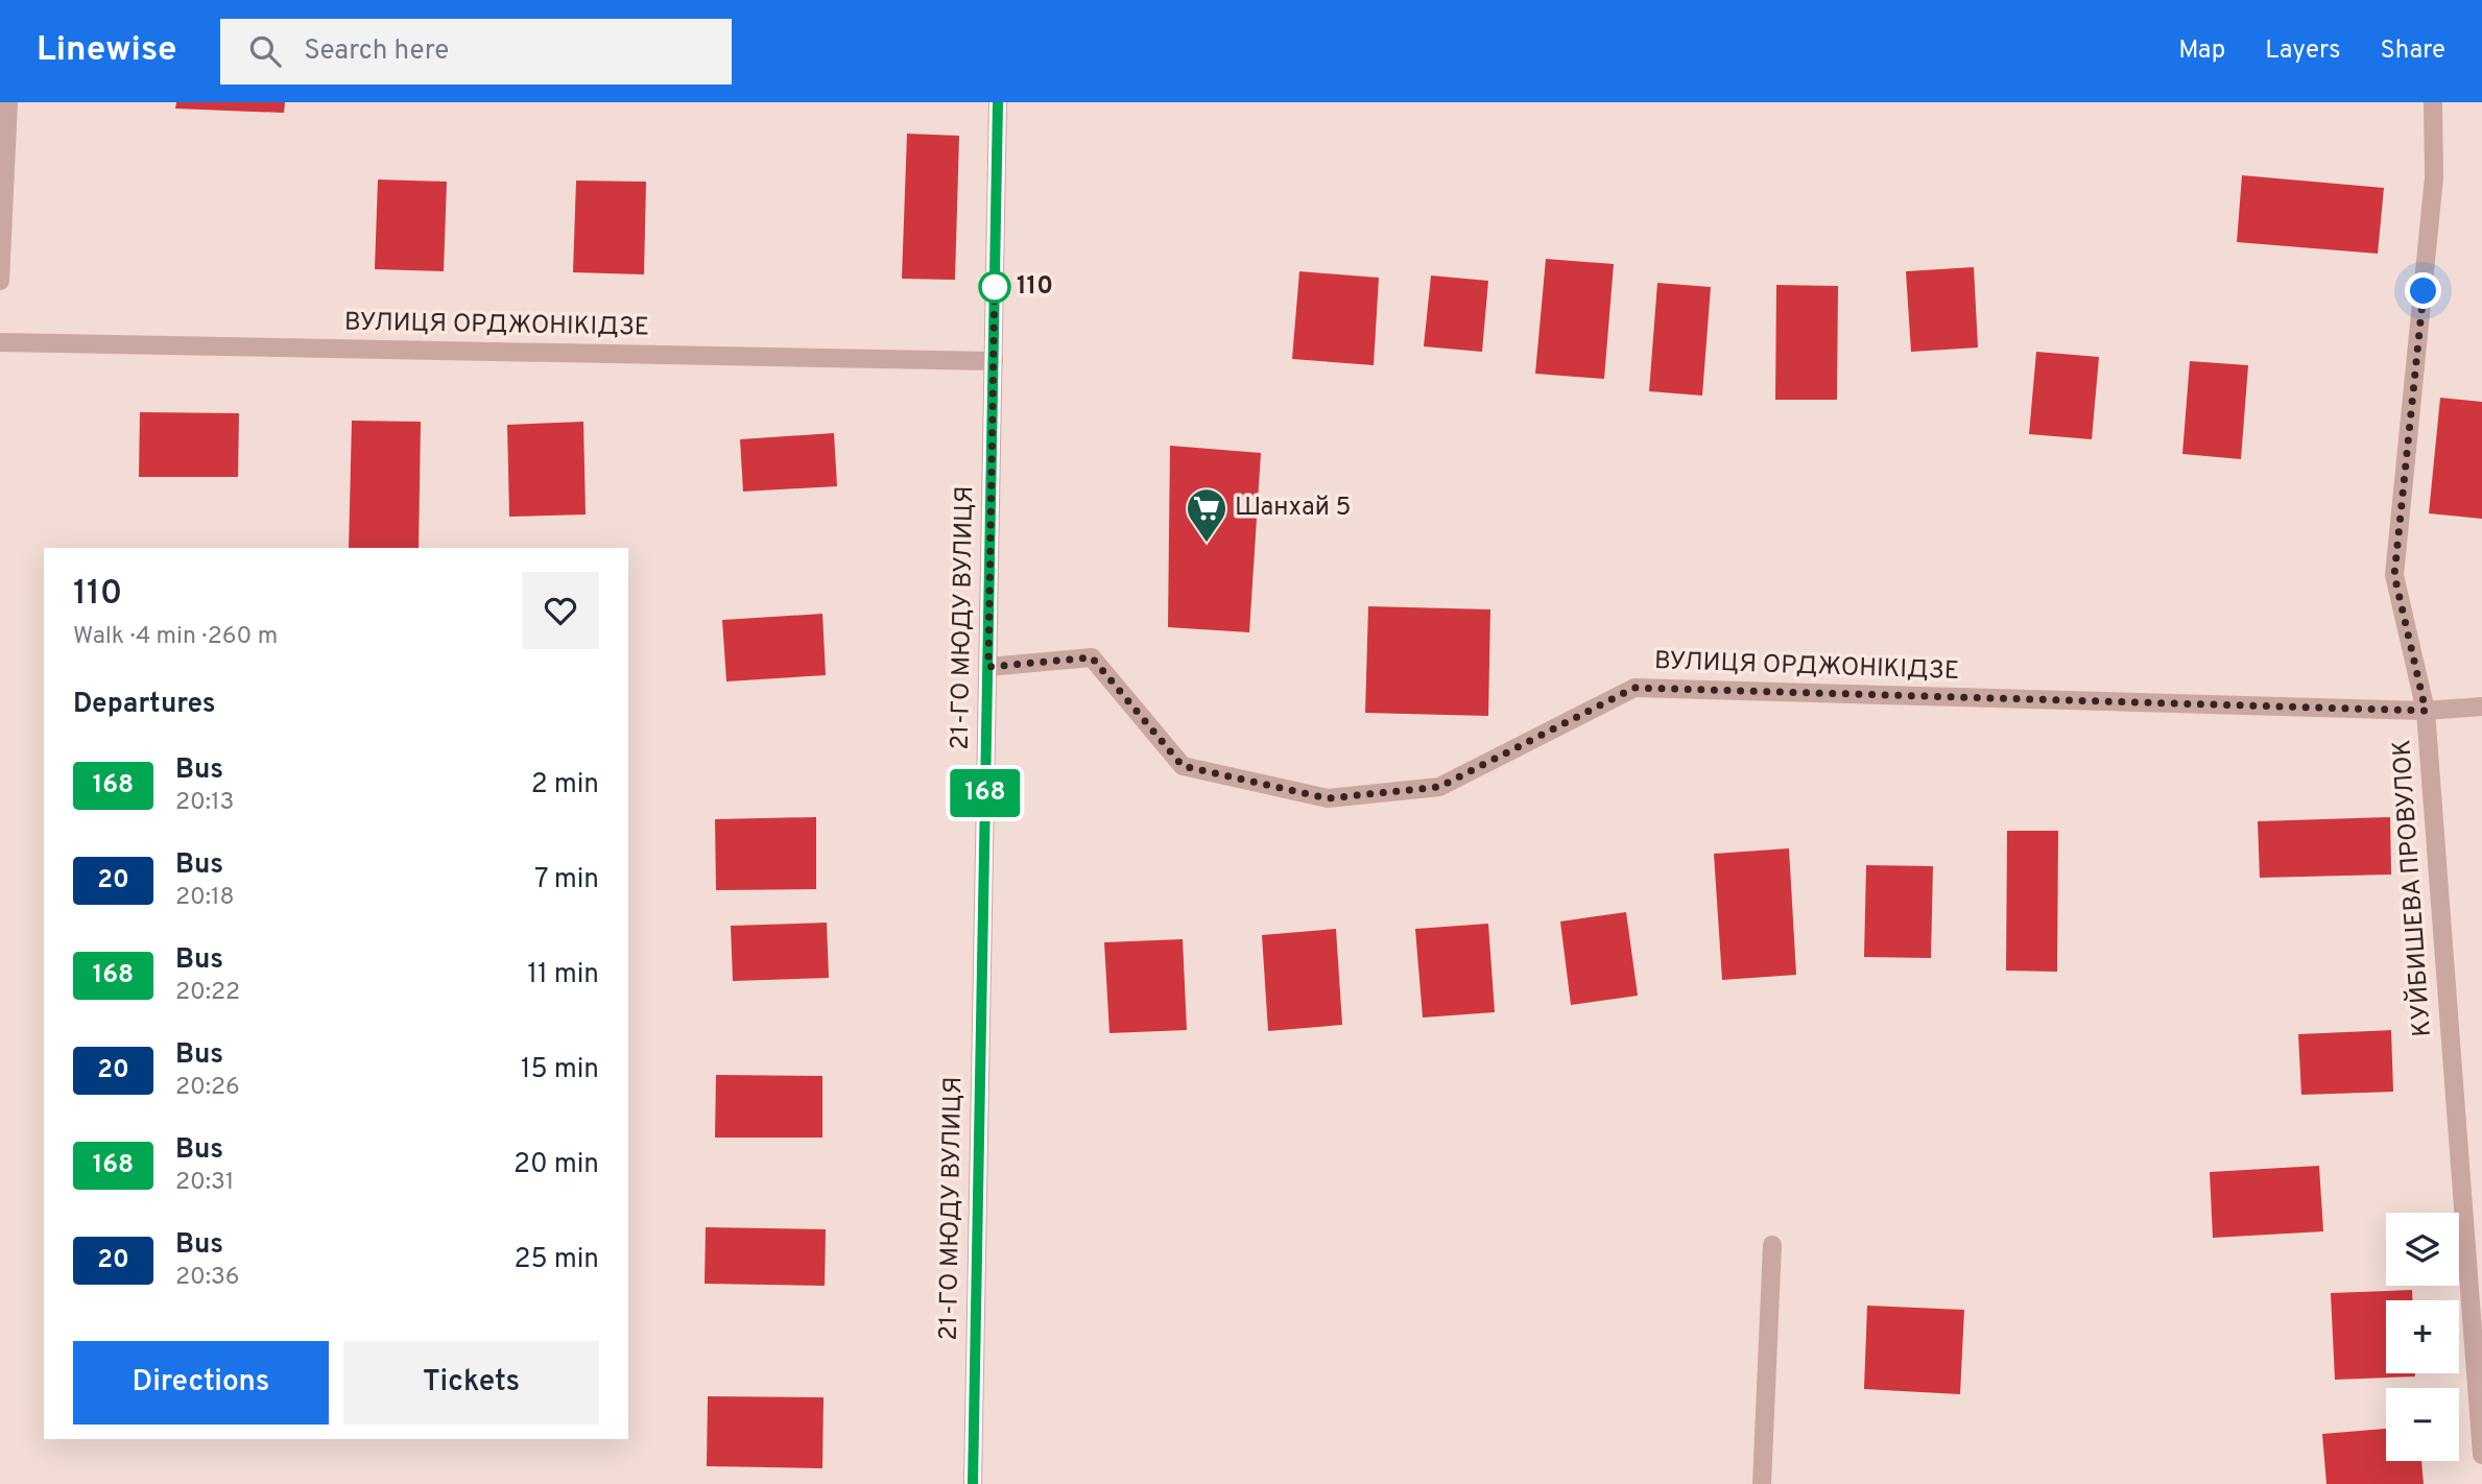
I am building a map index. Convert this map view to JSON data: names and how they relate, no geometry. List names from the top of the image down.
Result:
{
  "streets": {
    "street": ["ВУЛИЦЯ ОРДЖОНІКІДЗЕ", "21-ГО МЮДУ ВУЛИЦЯ", "КУЙБИШЕВА ПРОВУЛОК"]
  },
  "crossings": [
    ["ВУЛИЦЯ ОРДЖОНІКІДЗЕ", "21-ГО МЮДУ ВУЛИЦЯ"],
    ["ВУЛИЦЯ ОРДЖОНІКІДЗЕ", "КУЙБИШЕВА ПРОВУЛОК"]
  ],
  "places": {
    "other": ["110"],
    "supermarket": ["Шанхай 5"]
  },
  "lines": ["bus line 168"],
  "page": {
    "header": "Linewise",
    "search": "Search here",
    "nav": ["Map", "Layers", "Share"],
    "on_map": "168",
    "heading": [
      ["110", "Walk · 4 min · 260 m"],
      "Departures"
    ],
    "list": [
      {
        "mark": "168",
        "name": "Bus",
        "note": "20:13",
        "value": "2 min"
      },
      {
        "mark": "20",
        "name": "Bus",
        "note": "20:18",
        "value": "7 min"
      },
      {
        "mark": "168",
        "name": "Bus",
        "note": "20:22",
        "value": "11 min"
      },
      {
        "mark": "20",
        "name": "Bus",
        "note": "20:26",
        "value": "15 min"
      },
      {
        "mark": "168",
        "name": "Bus",
        "note": "20:31",
        "value": "20 min"
      },
      {
        "mark": "20",
        "name": "Bus",
        "note": "20:36",
        "value": "25 min"
      }
    ],
    "map_buttons": ["+", "−"],
    "buttons": ["Directions", "Tickets"]
  }
}
